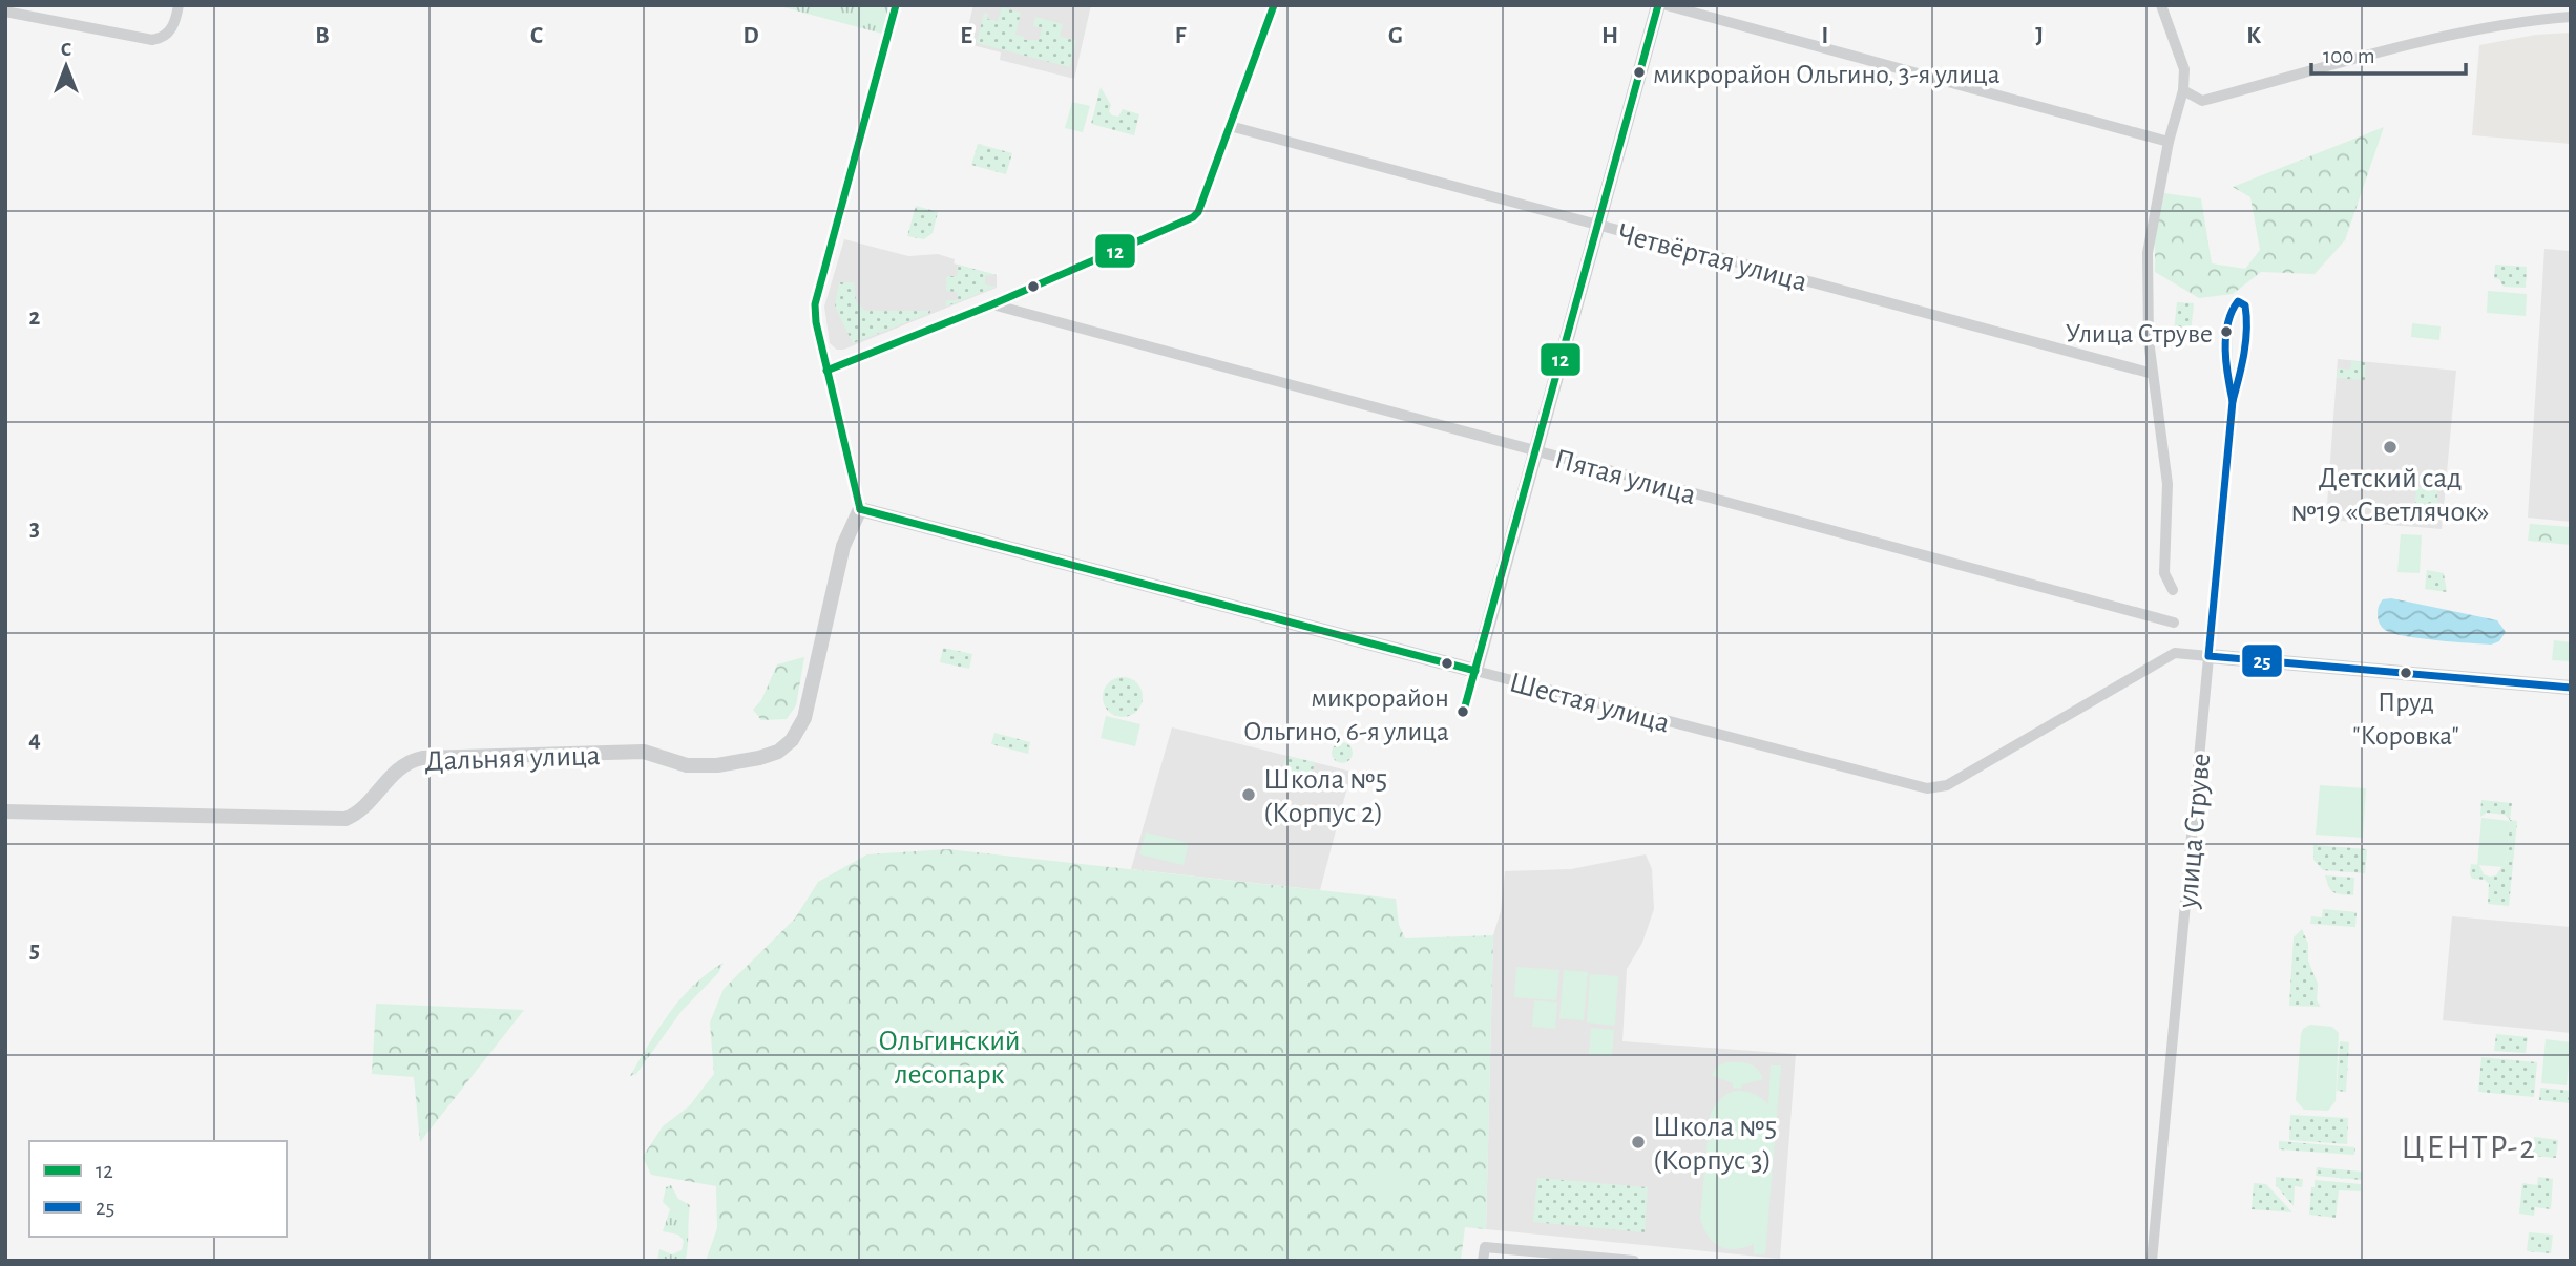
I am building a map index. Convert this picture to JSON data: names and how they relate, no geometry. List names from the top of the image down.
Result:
{
  "streets": {
    "street": [
      "Четвёртая улица",
      "Пятая улица",
      "Шестая улица",
      "Дальняя улица",
      "улица Струве"
    ]
  },
  "crossings": [
    ["Шестая улица", "Дальняя улица"],
    ["Шестая улица", "улица Струве"]
  ],
  "districts": ["ЦЕНТР-2"],
  "parks": ["Ольгинский лесопарк"],
  "places": [
    "микрорайон Ольгино, 3-я улица",
    "Улица Струве",
    "Детский сад №19 «Светлячок»",
    "Пруд \"Коровка\"",
    "микрорайон Ольгино, 6-я улица",
    "Школа №5 (Корпус 2)",
    "Школа №5 (Корпус 3)"
  ],
  "lines": ["transit line 12", "transit line 25"],
  "legend": ["12", "25"],
  "scale_bar": "100 m",
  "north": "top",
  "grid": {
    "columns": [
      "B",
      "C",
      "D",
      "E",
      "F",
      "G",
      "H",
      "I",
      "J",
      "K"
    ],
    "rows": [
      "2",
      "3",
      "4",
      "5"
    ]
  }
}
